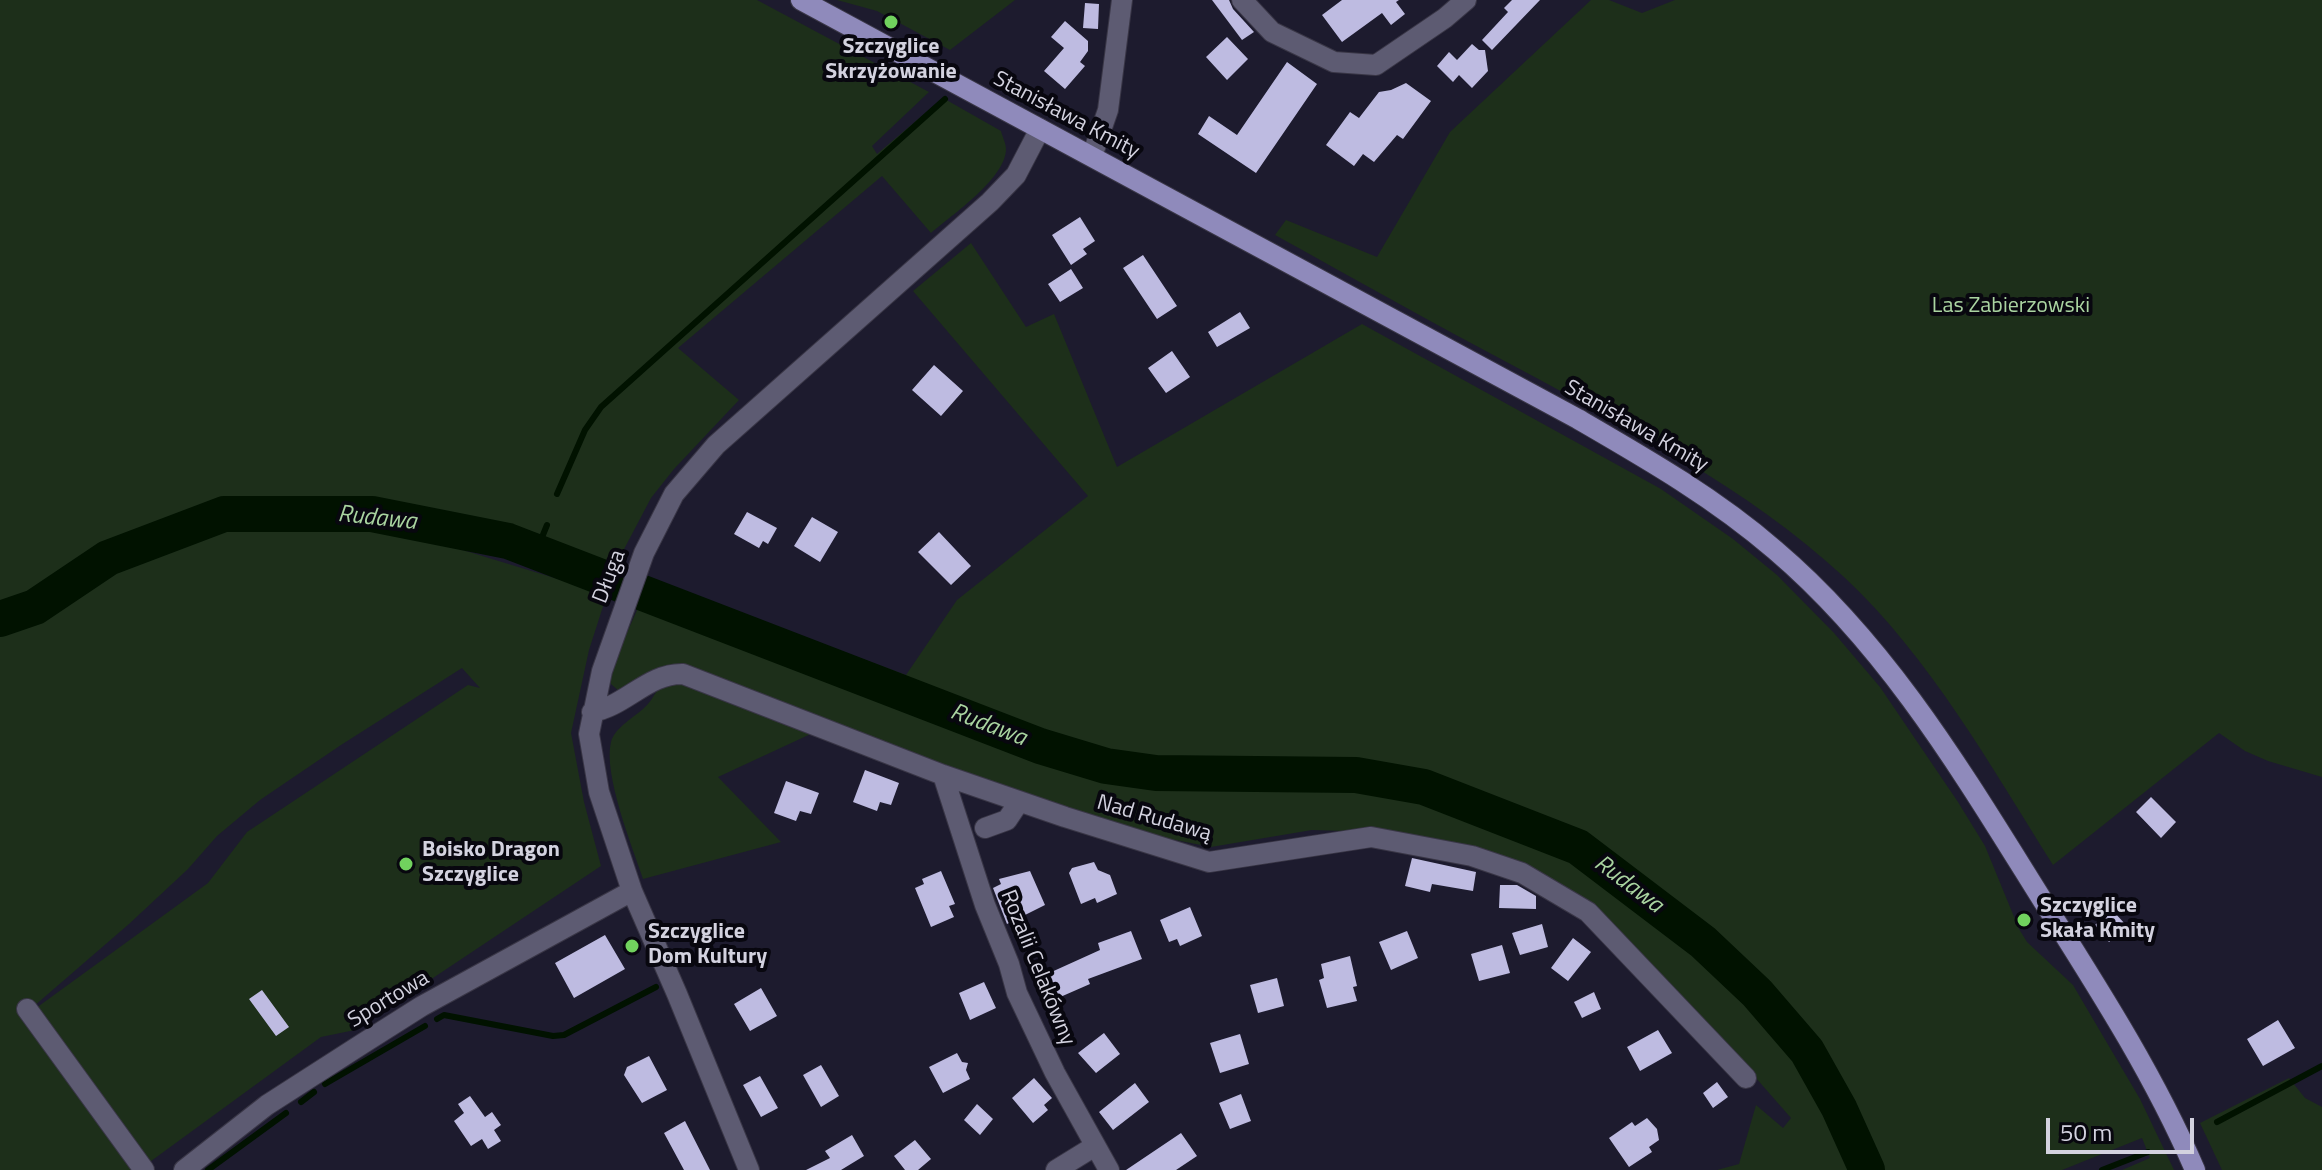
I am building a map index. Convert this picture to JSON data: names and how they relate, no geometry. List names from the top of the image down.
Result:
{
  "streets": {
    "main road": ["Stanisława Kmity"],
    "street": [
      "Długa",
      "Nad Rudawą",
      "Rozalii Celakówny",
      "Sportowa"
    ]
  },
  "crossings": [
    ["Stanisława Kmity", "Długa"],
    ["Długa", "Nad Rudawą"],
    ["Długa", "Sportowa"],
    ["Nad Rudawą", "Rozalii Celakówny"]
  ],
  "water": ["Rudawa"],
  "parks": ["Las Zabierzowski"],
  "places": [
    "Szczyglice Skrzyżowanie",
    "Boisko Dragon Szczyglice",
    "Szczyglice Skała Kmity",
    "Szczyglice Dom Kultury"
  ],
  "scale_bar": "50 m"
}
